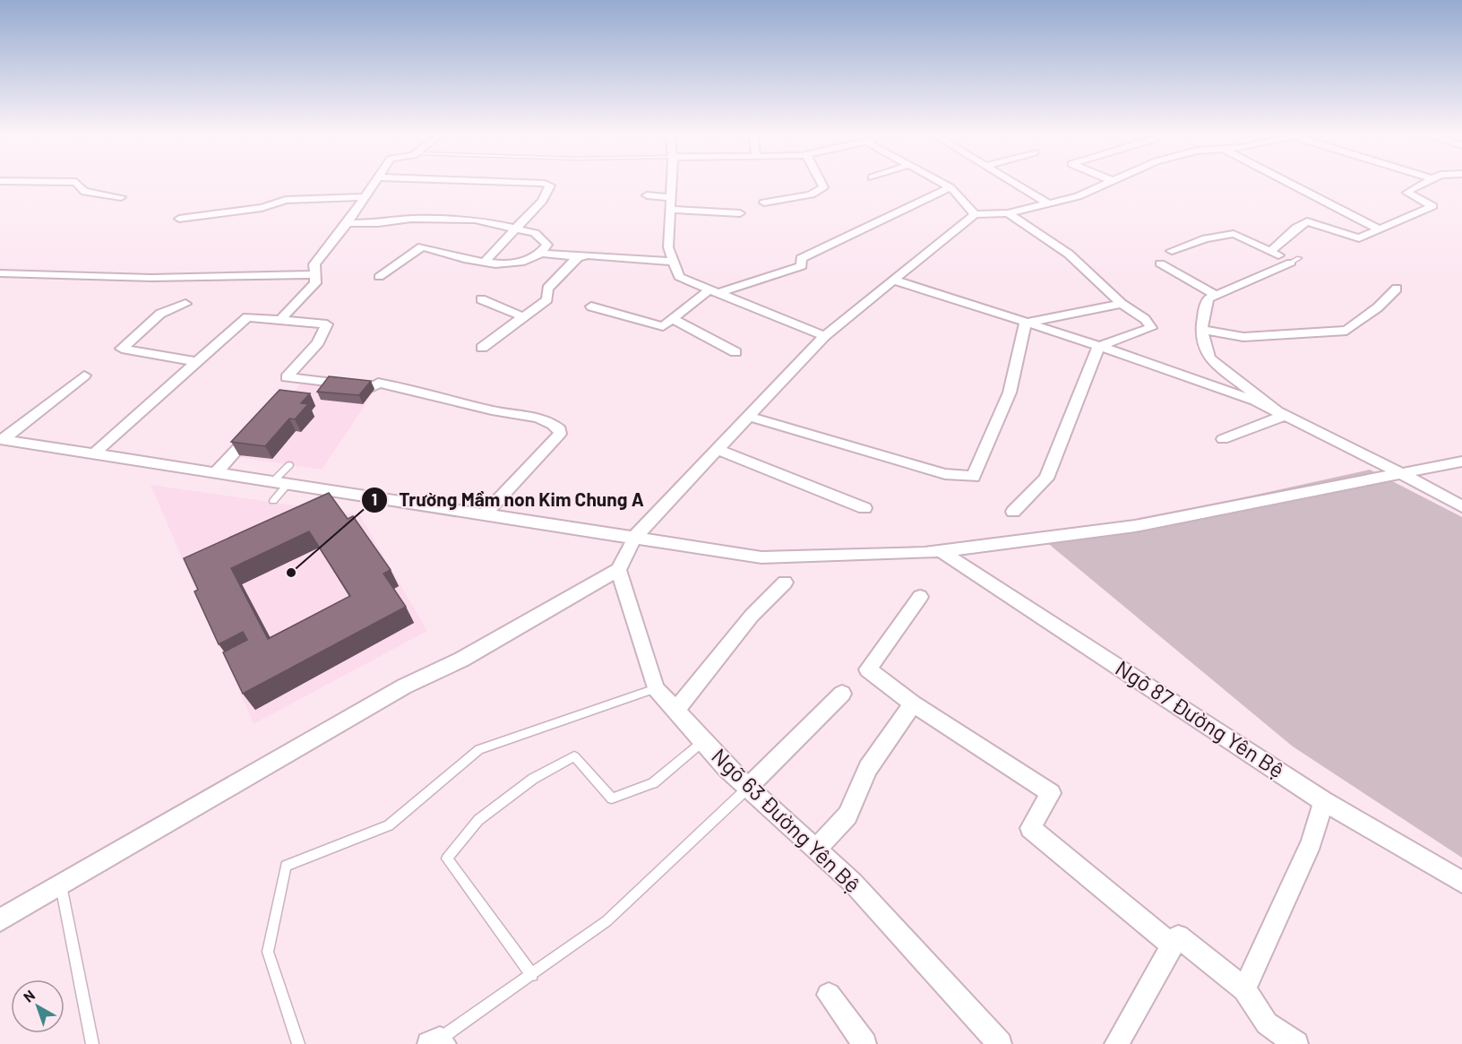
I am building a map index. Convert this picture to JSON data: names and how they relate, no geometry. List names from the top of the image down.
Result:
{
  "streets": {
    "street": ["Ngõ 87 Đường Yên Bệ", "Ngõ 63 Đường Yên Bệ"]
  },
  "places": ["Trường Mầm non Kim Chung A"],
  "north": "top left"
}
